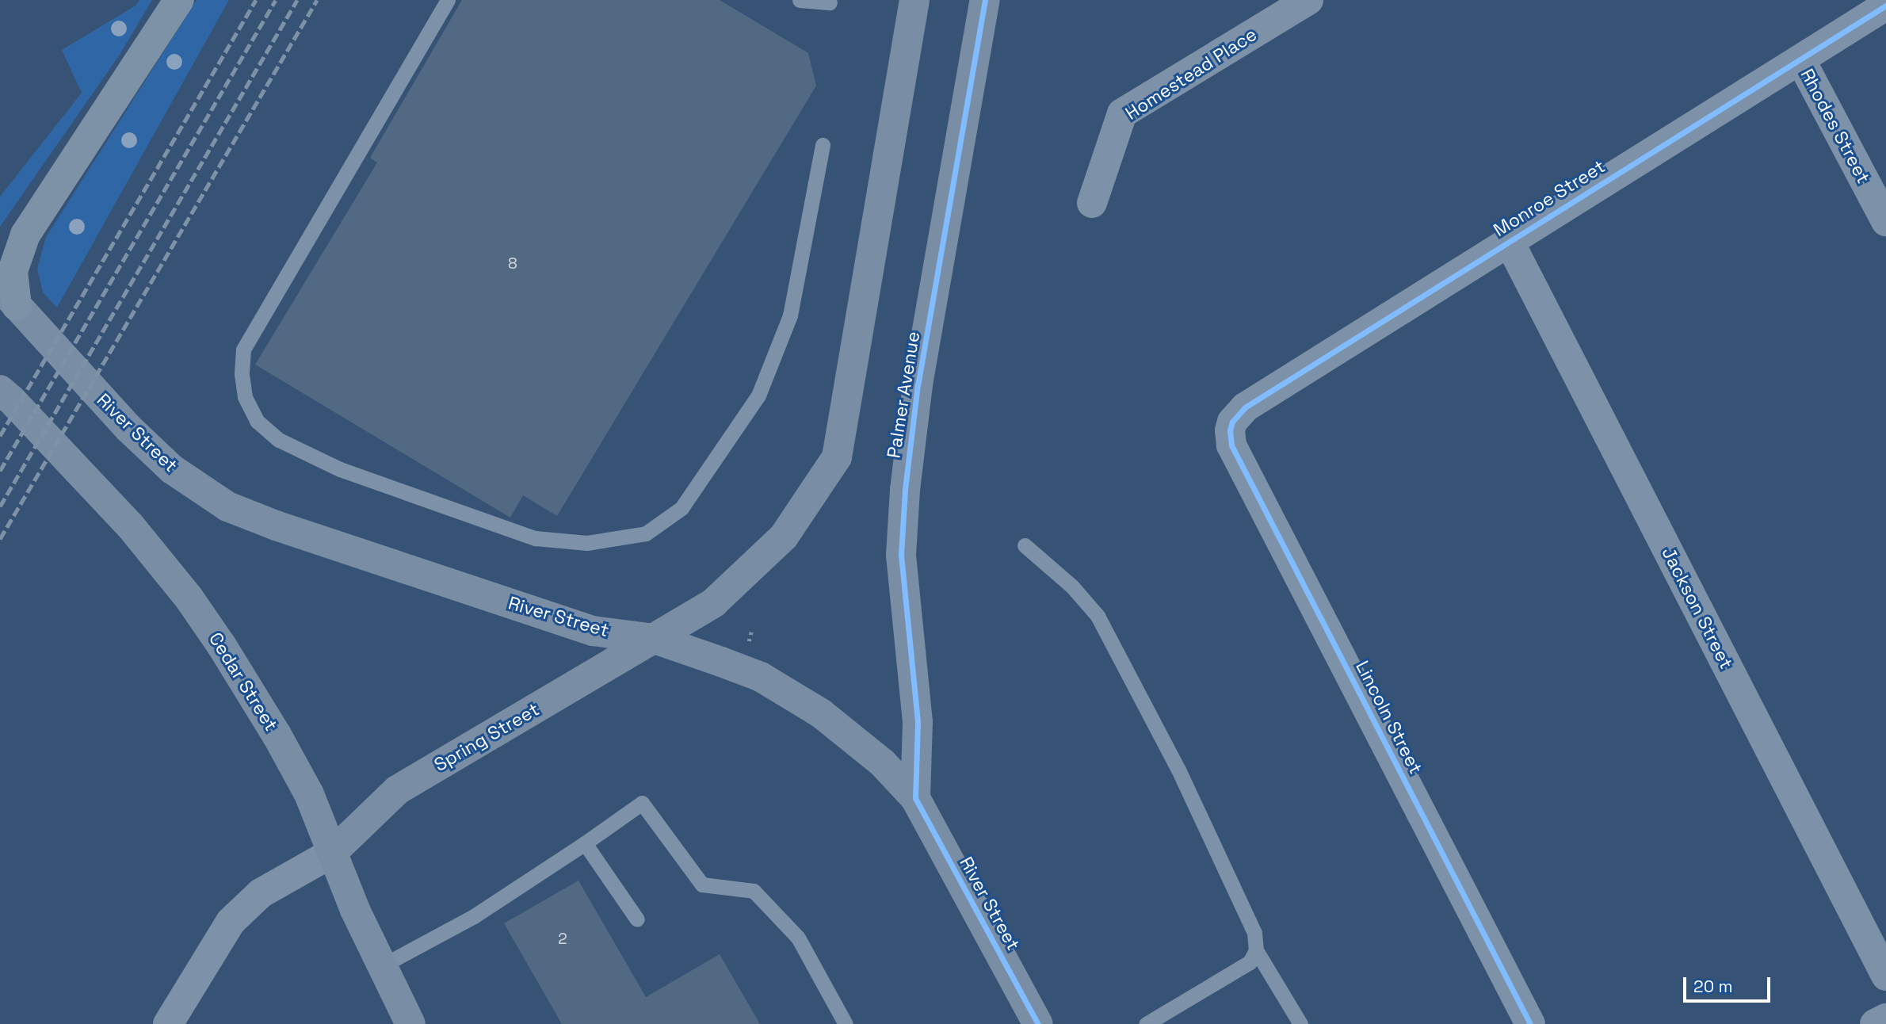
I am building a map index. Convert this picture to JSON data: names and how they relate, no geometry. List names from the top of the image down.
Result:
{
  "streets": {
    "main road": [
      "Palmer Avenue",
      "River Street",
      "Cedar Street",
      "Spring Street"
    ],
    "street": [
      "Homestead Place",
      "Rhodes Street",
      "Monroe Street",
      "Jackson Street",
      "Lincoln Street"
    ]
  },
  "crossings": [
    ["Rhodes Street", "Monroe Street"],
    ["Monroe Street", "Jackson Street"],
    ["Monroe Street", "Lincoln Street"],
    ["Palmer Avenue", "River Street"],
    ["River Street", "Spring Street"],
    ["Cedar Street", "Spring Street"]
  ],
  "house_numbers": ["8", "2"],
  "scale_bar": "20 m"
}
